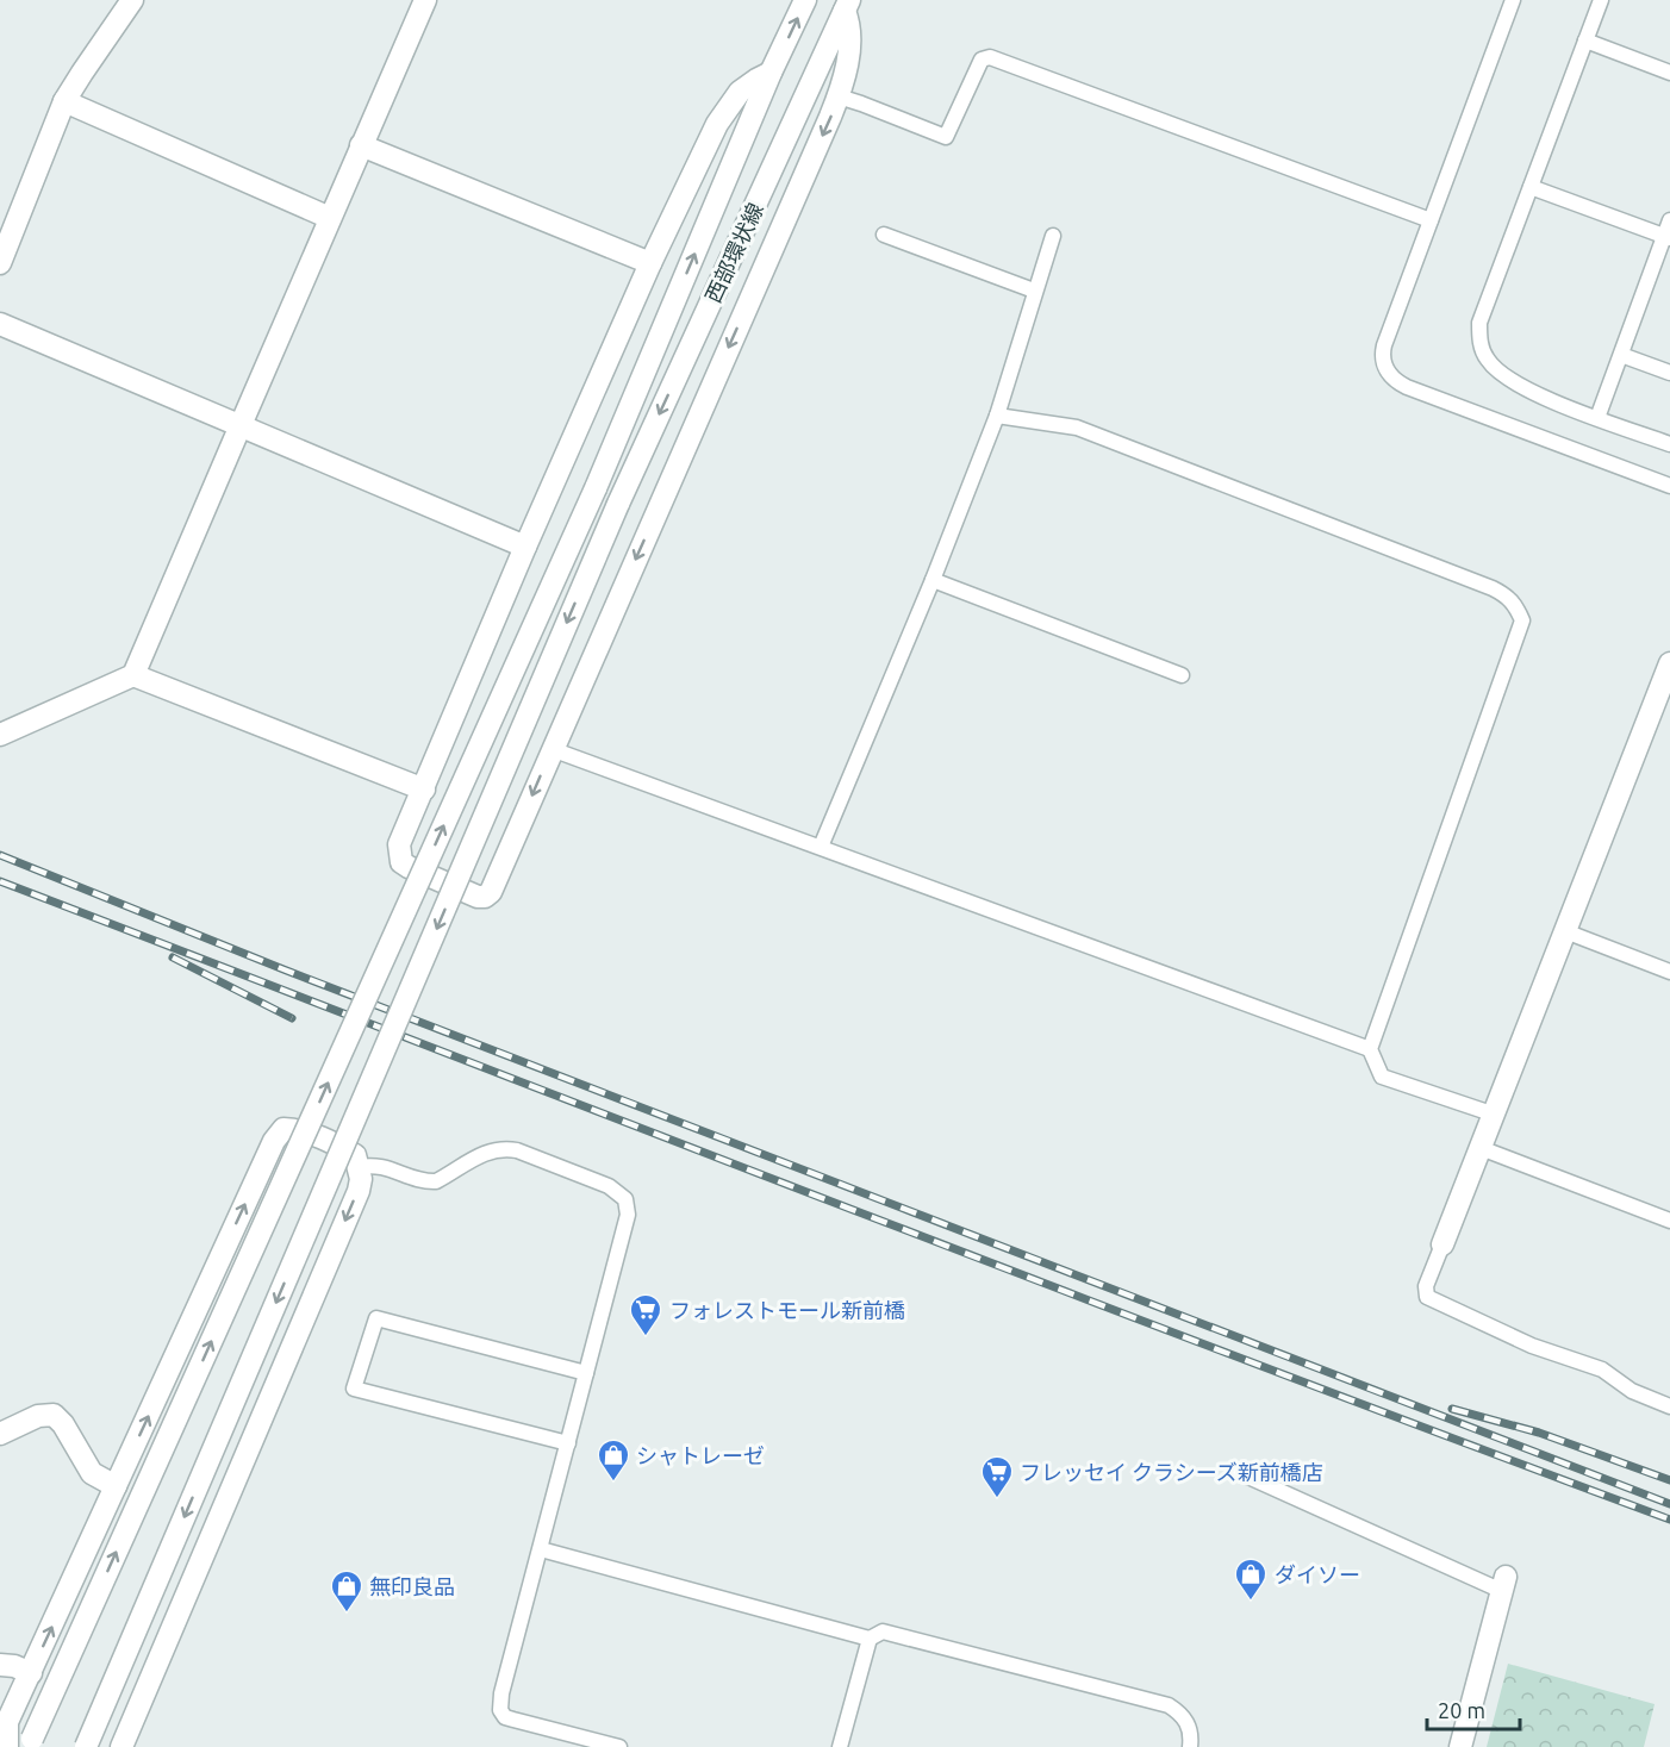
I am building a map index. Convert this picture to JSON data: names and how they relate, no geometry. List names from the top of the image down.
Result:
{
  "streets": {
    "street": ["西部環状線"]
  },
  "places": {
    "supermarket": ["フォレストモール新前橋", "フレッセイ クラシーズ新前橋店"],
    "shop": ["シャトレーゼ", "ダイソー", "無印良品"]
  },
  "scale_bar": "20 m"
}
